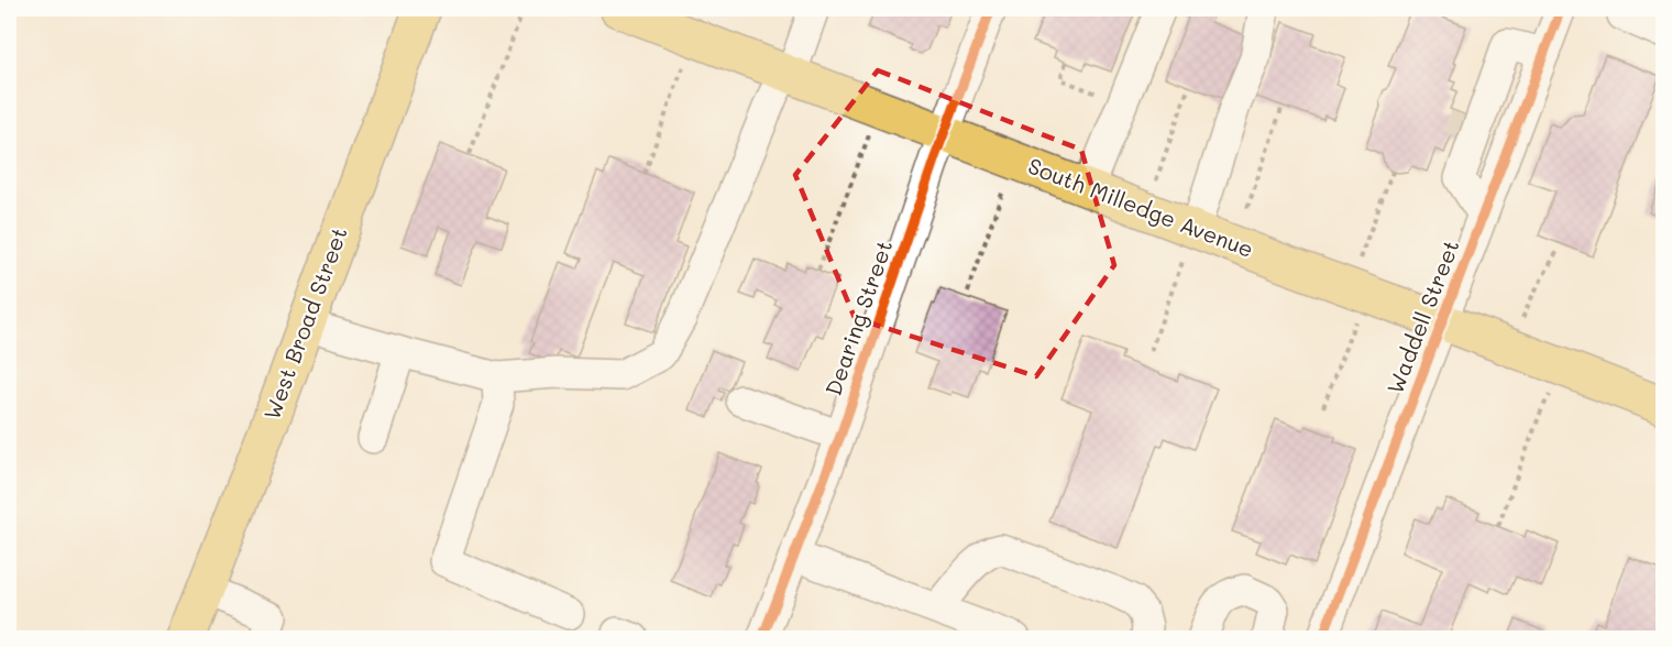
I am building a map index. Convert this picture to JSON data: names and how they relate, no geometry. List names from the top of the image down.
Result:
{
  "streets": {
    "main road": ["South Milledge Avenue", "West Broad Street"],
    "street": ["Waddell Street", "Dearing Street"]
  },
  "crossings": [
    ["South Milledge Avenue", "Waddell Street"],
    ["South Milledge Avenue", "Dearing Street"]
  ]
}
